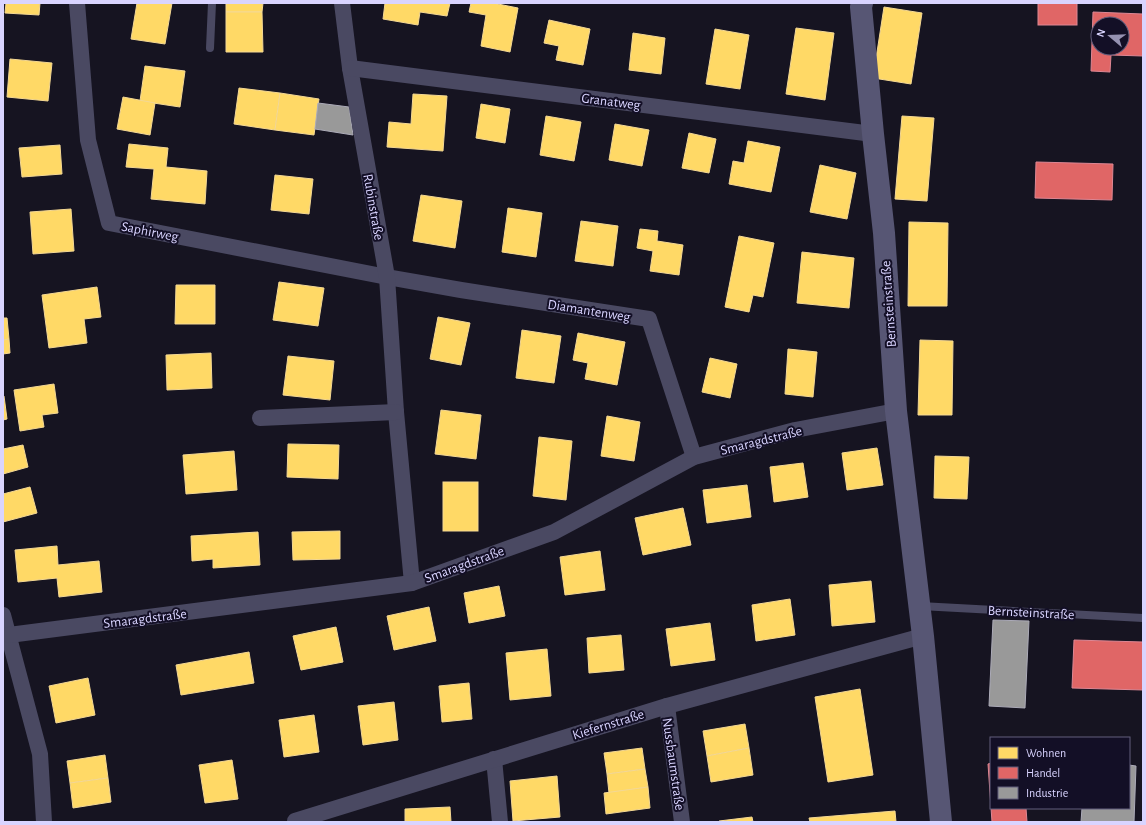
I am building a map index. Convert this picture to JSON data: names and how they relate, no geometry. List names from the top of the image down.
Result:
{
  "streets": {
    "street": [
      "Granatweg",
      "Rubinstraße",
      "Saphirweg",
      "Bernsteinstraße",
      "Diamantenweg",
      "Smaragdstraße",
      "Kiefernstraße",
      "Nussbaumstraße"
    ]
  },
  "crossings": [
    ["Granatweg", "Rubinstraße"],
    ["Granatweg", "Bernsteinstraße"],
    ["Rubinstraße", "Saphirweg"],
    ["Rubinstraße", "Diamantenweg"],
    ["Rubinstraße", "Smaragdstraße"],
    ["Saphirweg", "Diamantenweg"],
    ["Bernsteinstraße", "Smaragdstraße"],
    ["Bernsteinstraße", "Kiefernstraße"],
    ["Diamantenweg", "Smaragdstraße"],
    ["Kiefernstraße", "Nussbaumstraße"]
  ],
  "legend": ["Wohnen", "Handel", "Industrie"],
  "north": "left"
}
